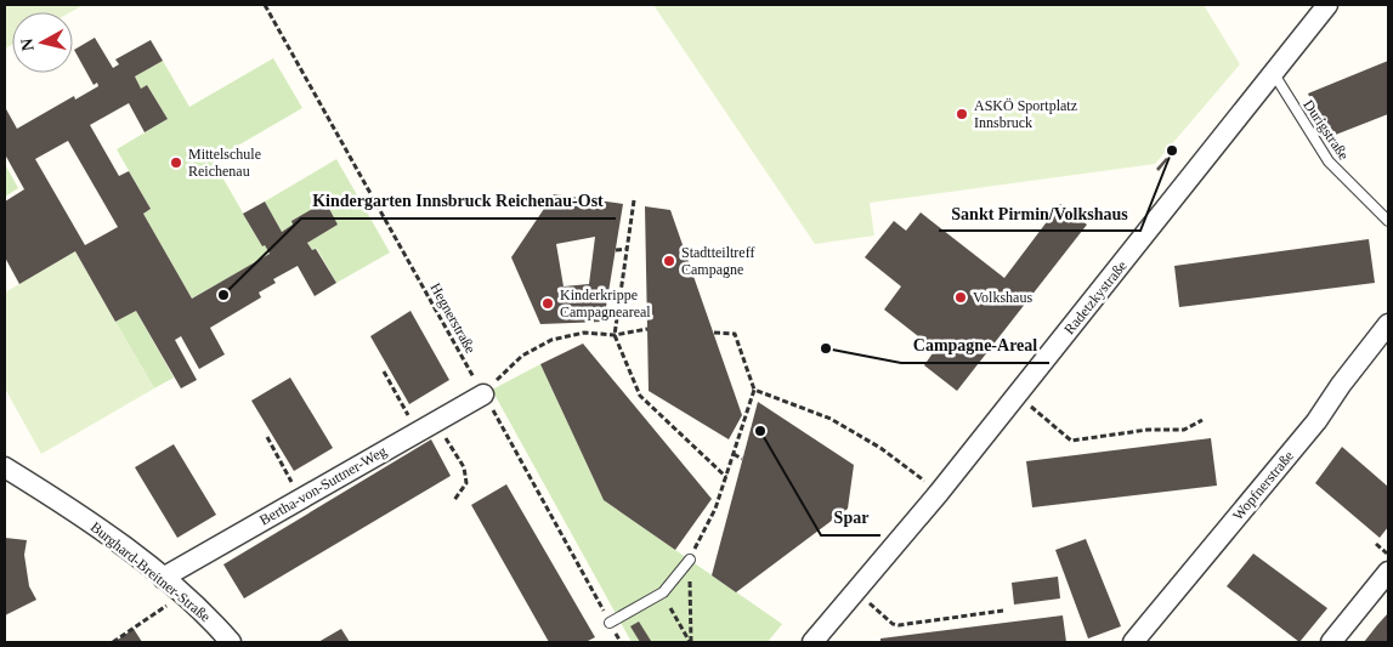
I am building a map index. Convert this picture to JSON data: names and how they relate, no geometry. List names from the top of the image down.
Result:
{
  "streets": {
    "street": [
      "Radetzkystraße",
      "Bertha-von-Suttner-Weg",
      "Wopfnerstraße",
      "Burghard-Breitner-Straße"
    ],
    "lane": ["Durigstraße"],
    "path": ["Hegnerstraße"]
  },
  "crossings": [
    ["Durigstraße", "Radetzkystraße"],
    ["Hegnerstraße", "Bertha-von-Suttner-Weg"],
    ["Bertha-von-Suttner-Weg", "Burghard-Breitner-Straße"]
  ],
  "places": [
    "ASKÖ Sportplatz Innsbruck",
    "Sankt Pirmin/Volkshaus",
    "Mittelschule Reichenau",
    "Stadtteiltreff Campagne",
    "Kindergarten Innsbruck Reichenau-Ost",
    "Volkshaus",
    "Kinderkrippe Campagneareal",
    "Campagne-Areal",
    "Spar"
  ],
  "north": "left"
}
